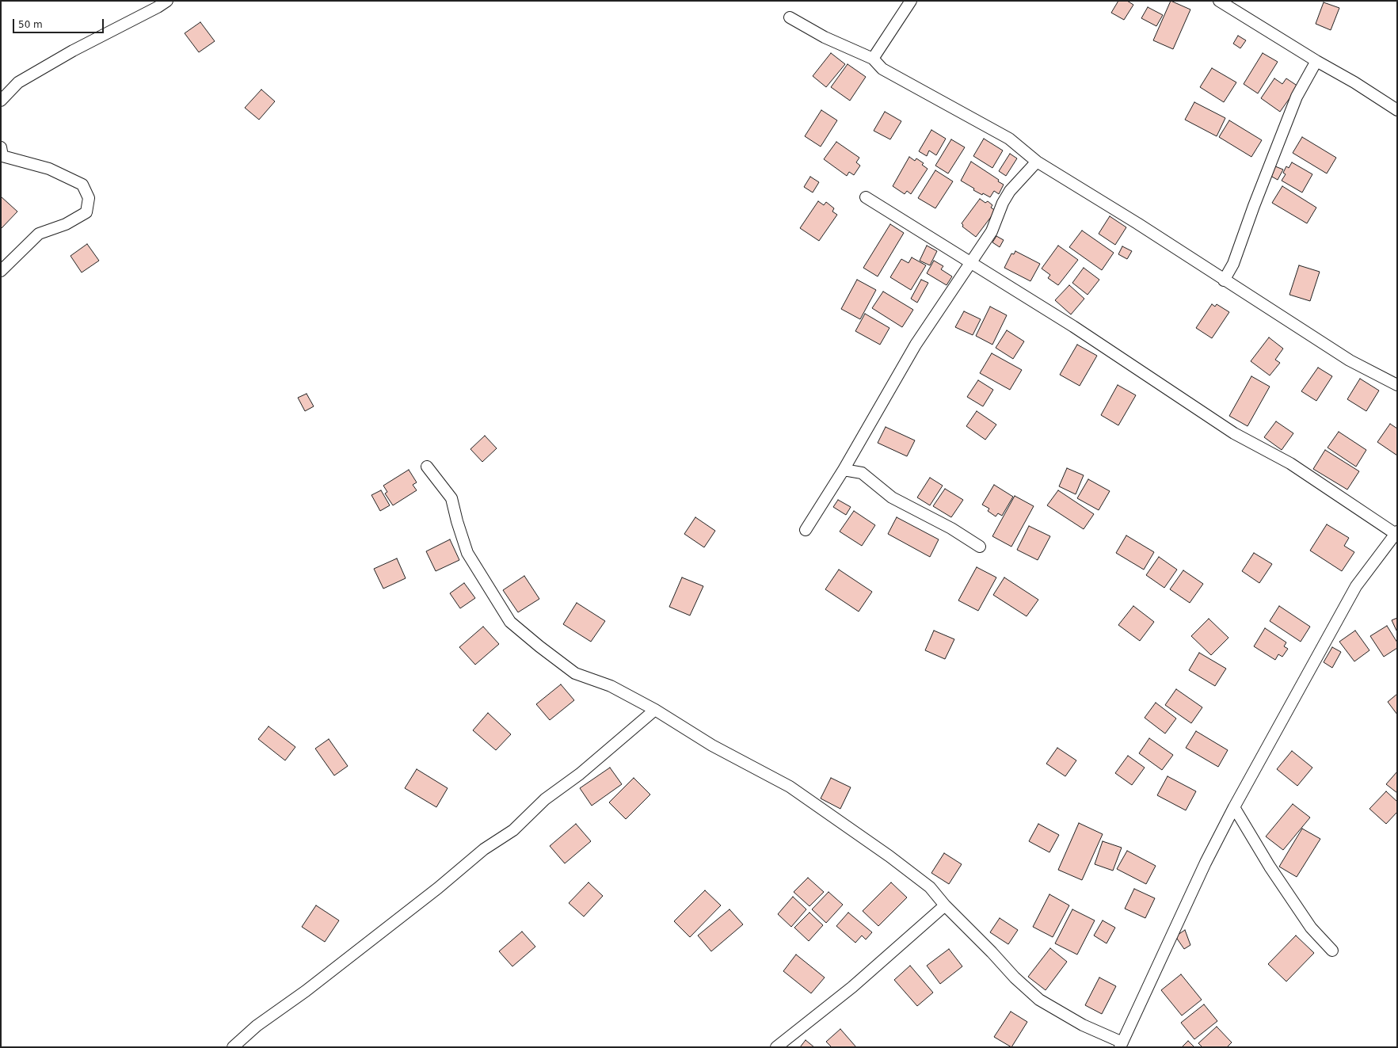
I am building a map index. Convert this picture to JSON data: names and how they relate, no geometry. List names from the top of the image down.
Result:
{
  "scale_bar": "50 m"
}
